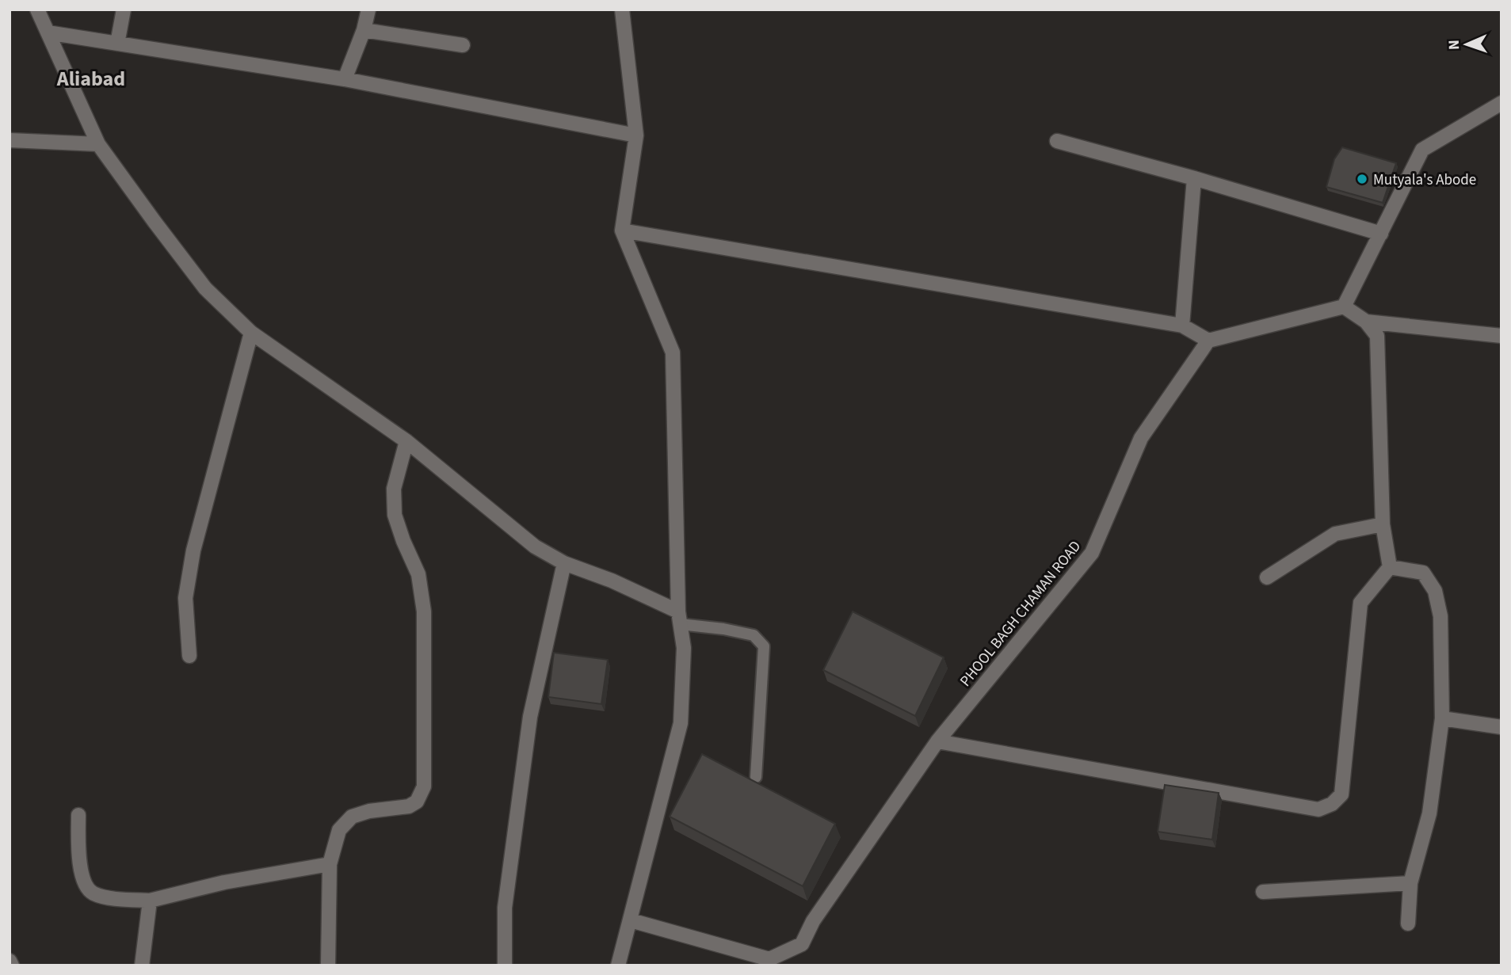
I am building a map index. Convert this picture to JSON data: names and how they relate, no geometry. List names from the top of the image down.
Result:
{
  "streets": {
    "street": ["PHOOL BAGH CHAMAN ROAD"]
  },
  "districts": ["Aliabad"],
  "places": ["Mutyala's Abode"],
  "north": "left"
}
